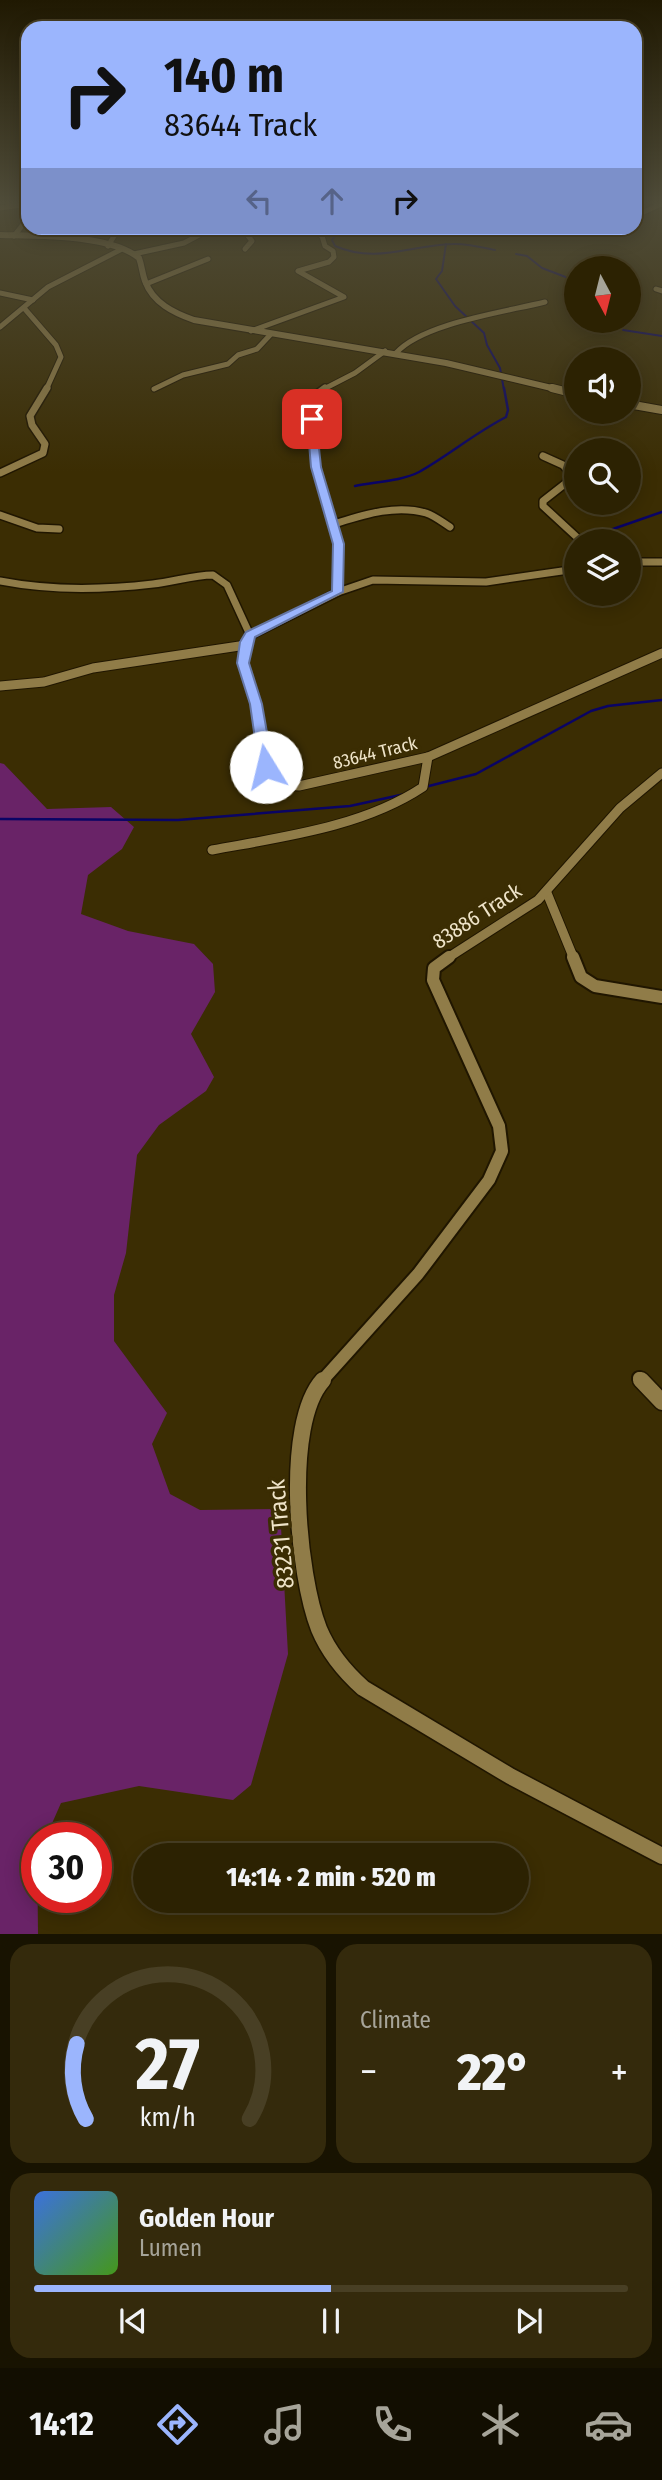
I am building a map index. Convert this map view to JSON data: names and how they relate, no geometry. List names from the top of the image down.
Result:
{
  "streets": {
    "street": ["83644 Track", "83886 Track", "83231 Track"]
  },
  "crossings": [
    ["83886 Track", "83231 Track"]
  ],
  "north": "bottom",
  "page": {
    "turn": ["140 m", "83644 Track"],
    "limit": "30",
    "trip": "14:14 · 2 min · 520 m",
    "tile": "Climate",
    "heat": ["−", "22°", "+"],
    "song": ["Golden Hour", "Lumen"],
    "tabs": "14:12",
    "gauge": ["27", "km/h"]
  }
}
